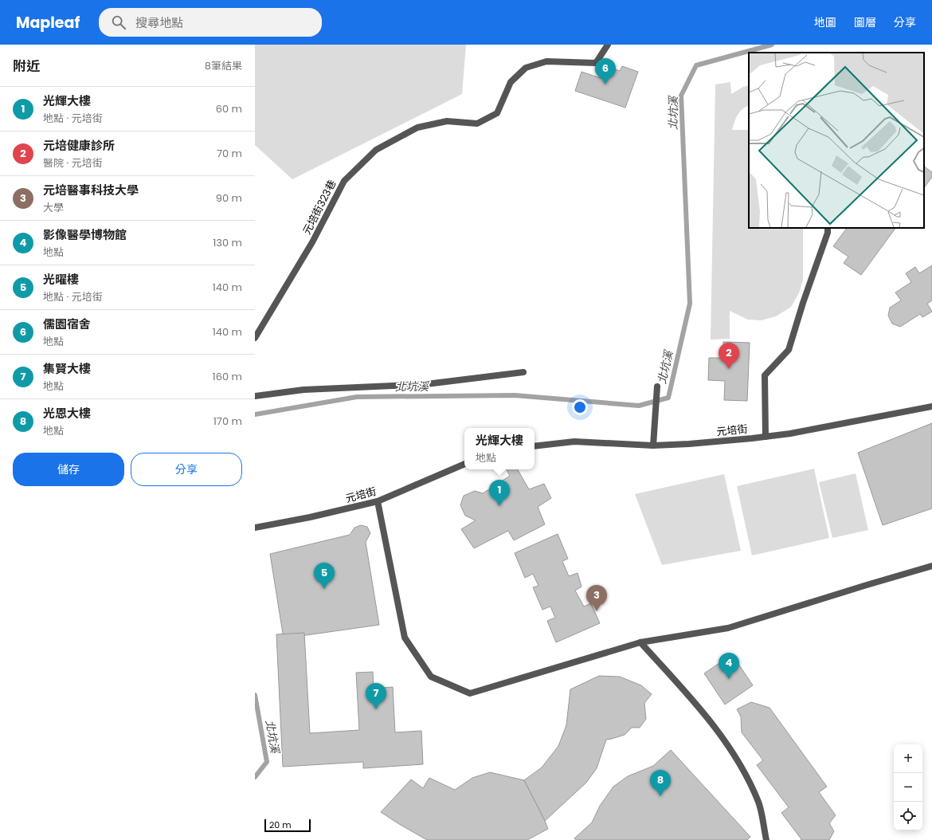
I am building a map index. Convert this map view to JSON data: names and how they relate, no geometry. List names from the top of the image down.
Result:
{
  "streets": {
    "street": ["元培街323巷", "元培街"]
  },
  "water": ["北坑溪"],
  "scale_bar": "20 m",
  "page": {
    "header": "Mapleaf",
    "search": "搜尋地點",
    "nav": ["地圖", "圖層", "分享"],
    "heading": ["附近", "8筆結果"],
    "pins": [
      "6",
      "2",
      "1",
      "5",
      "3",
      "4",
      "7",
      "8"
    ],
    "list": [
      {
        "mark": "1",
        "name": "光輝大樓",
        "note": "地點 · 元培街",
        "value": "60 m"
      },
      {
        "mark": "2",
        "name": "元培健康診所",
        "note": "醫院 · 元培街",
        "value": "70 m"
      },
      {
        "mark": "3",
        "name": "元培醫事科技大學",
        "note": "大學",
        "value": "90 m"
      },
      {
        "mark": "4",
        "name": "影像醫學博物館",
        "note": "地點",
        "value": "130 m"
      },
      {
        "mark": "5",
        "name": "光曜樓",
        "note": "地點 · 元培街",
        "value": "140 m"
      },
      {
        "mark": "6",
        "name": "儒園宿舍",
        "note": "地點",
        "value": "140 m"
      },
      {
        "mark": "7",
        "name": "集賢大樓",
        "note": "地點",
        "value": "160 m"
      },
      {
        "mark": "8",
        "name": "光恩大樓",
        "note": "地點",
        "value": "170 m"
      }
    ],
    "popup": ["光輝大樓", "地點"],
    "buttons": ["儲存", "分享"],
    "map_buttons": ["+", "−"],
    "scale": "20 m"
  }
}
